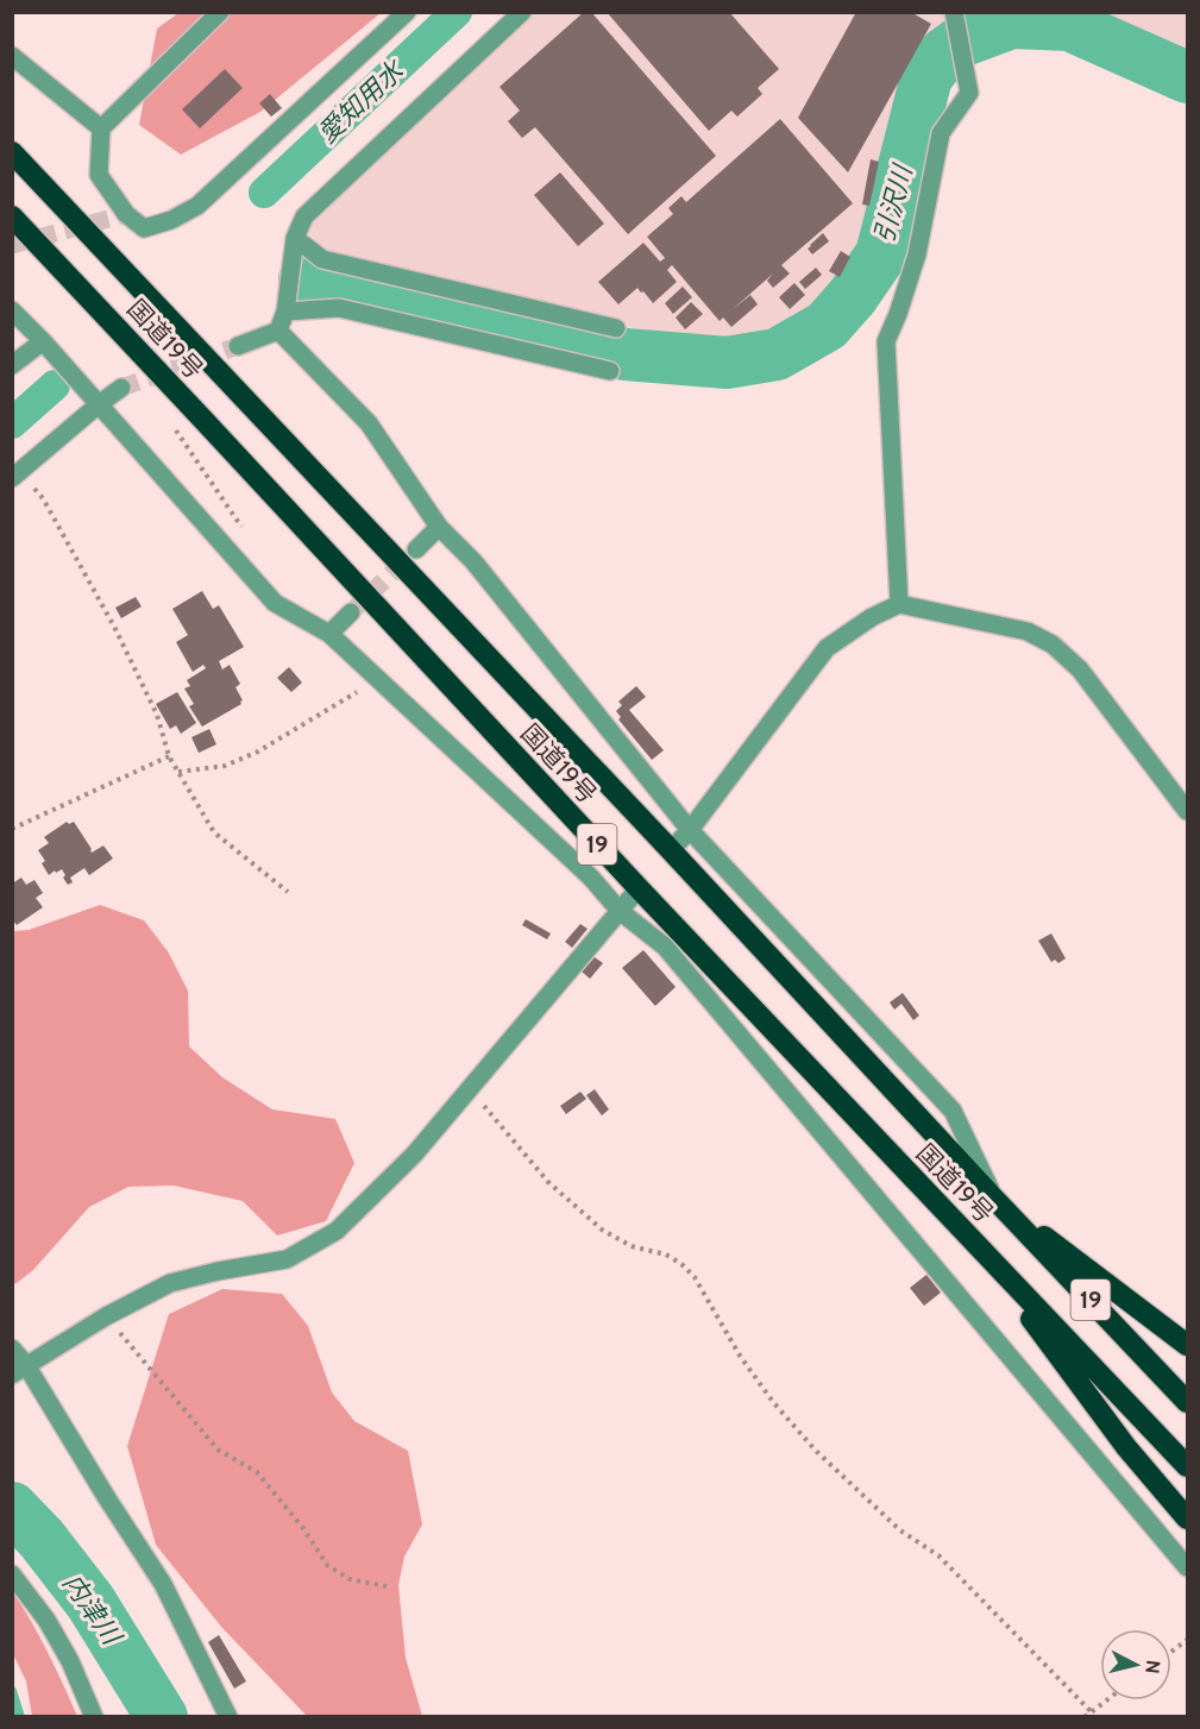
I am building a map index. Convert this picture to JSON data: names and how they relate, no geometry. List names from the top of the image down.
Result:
{
  "streets": {
    "highway": ["国道19号", "19"]
  },
  "water": ["愛知用水", "引沢川", "内津川"],
  "north": "right"
}
